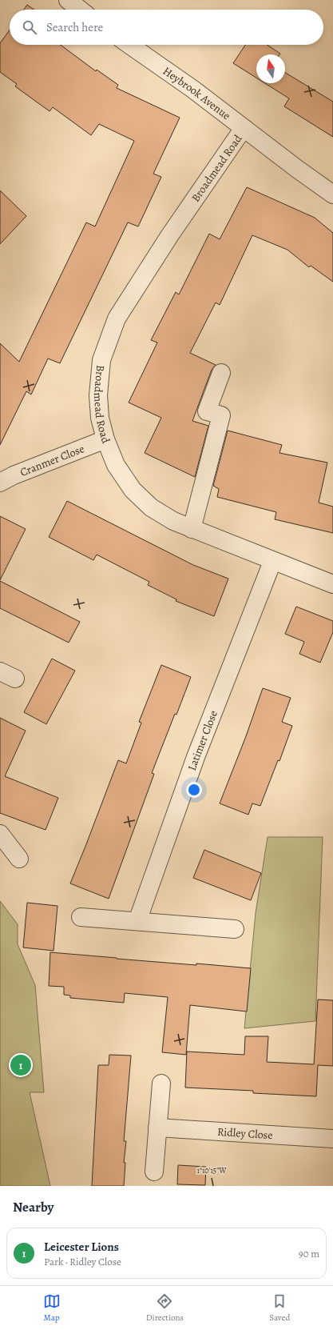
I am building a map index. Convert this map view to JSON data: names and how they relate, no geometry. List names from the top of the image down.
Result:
{
  "streets": {
    "street": [
      "Heybrook Avenue",
      "Broadmead Road",
      "Cranmer Close",
      "Latimer Close",
      "Ridley Close"
    ]
  },
  "crossings": [
    ["Heybrook Avenue", "Broadmead Road"],
    ["Broadmead Road", "Cranmer Close"],
    ["Broadmead Road", "Latimer Close"]
  ],
  "north": "top",
  "page": {
    "search": "Search here",
    "pins": "1",
    "heading": "Nearby",
    "list": [
      {
        "mark": "1",
        "name": "Leicester Lions",
        "note": "Park · Ridley Close",
        "value": "90 m"
      }
    ],
    "nav": ["Map", "Directions", "Saved"]
  },
  "coordinates": ["1°10'15\"W"]
}
